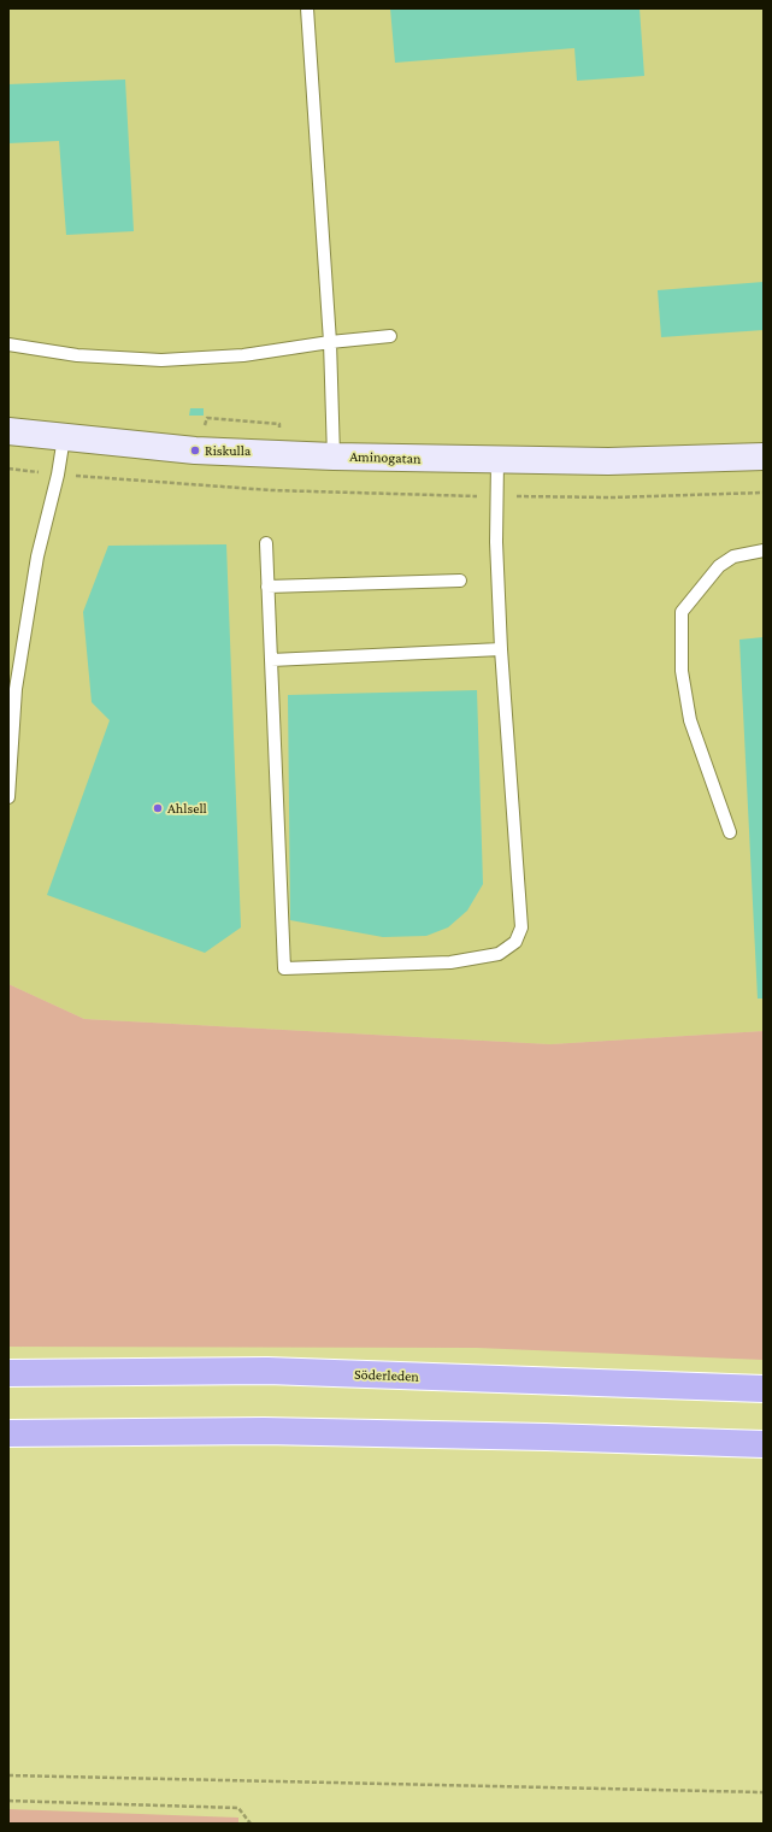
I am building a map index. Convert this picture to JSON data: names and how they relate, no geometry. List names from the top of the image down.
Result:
{
  "streets": {
    "highway": ["Söderleden"],
    "street": ["Aminogatan"]
  },
  "places": ["Riskulla", "Ahlsell"]
}
